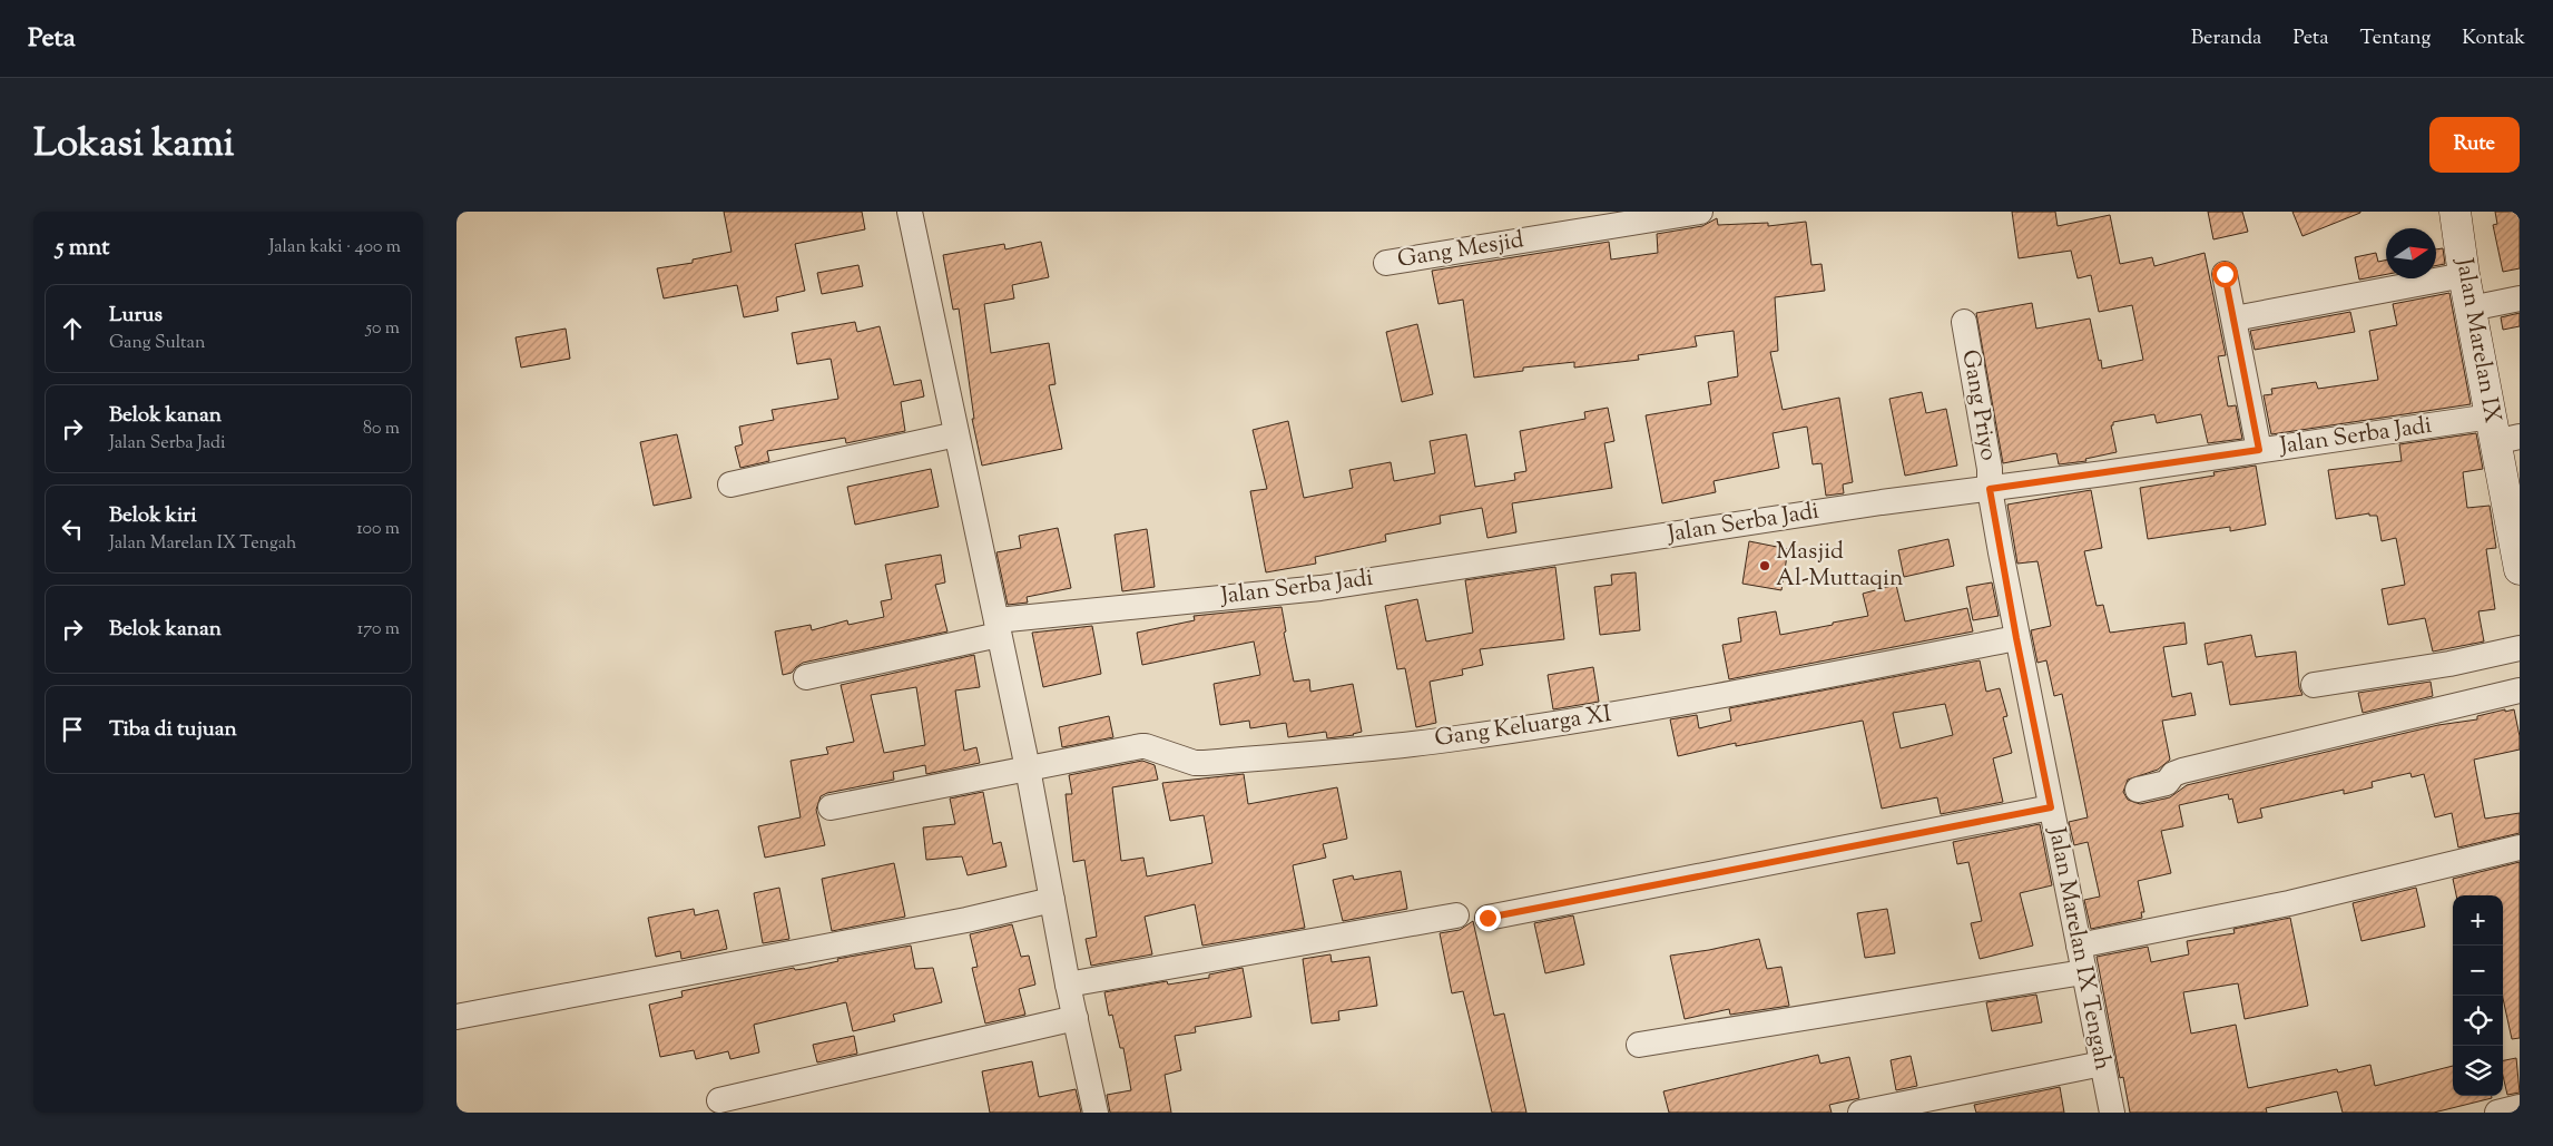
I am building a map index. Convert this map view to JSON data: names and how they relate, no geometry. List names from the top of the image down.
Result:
{
  "streets": {
    "main road": ["Jalan Marelan IX"],
    "street": [
      "Gang Mesjid",
      "Gang Priyo",
      "Jalan Serba Jadi",
      "Gang Keluarga XI",
      "Jalan Marelan IX Tengah"
    ]
  },
  "crossings": [
    ["Jalan Marelan IX", "Jalan Serba Jadi"],
    ["Gang Priyo", "Jalan Serba Jadi"],
    ["Gang Priyo", "Jalan Marelan IX Tengah"],
    ["Jalan Serba Jadi", "Jalan Marelan IX Tengah"],
    ["Gang Keluarga XI", "Jalan Marelan IX Tengah"]
  ],
  "places": ["Masjid Al-Muttaqin"],
  "north": "right",
  "page": {
    "header": "Peta",
    "nav": [
      "Beranda",
      "Peta",
      "Tentang",
      "Kontak"
    ],
    "title": "Lokasi kami",
    "buttons": "Rute",
    "heading": ["5 mnt", "Jalan kaki · 400 m"],
    "list": [
      ["Lurus", "Gang Sultan", "50 m"],
      ["Belok kanan", "Jalan Serba Jadi", "80 m"],
      ["Belok kiri", "Jalan Marelan IX Tengah", "100 m"],
      ["Belok kanan", "170 m"],
      "Tiba di tujuan"
    ],
    "map_buttons": ["+", "−"]
  }
}
